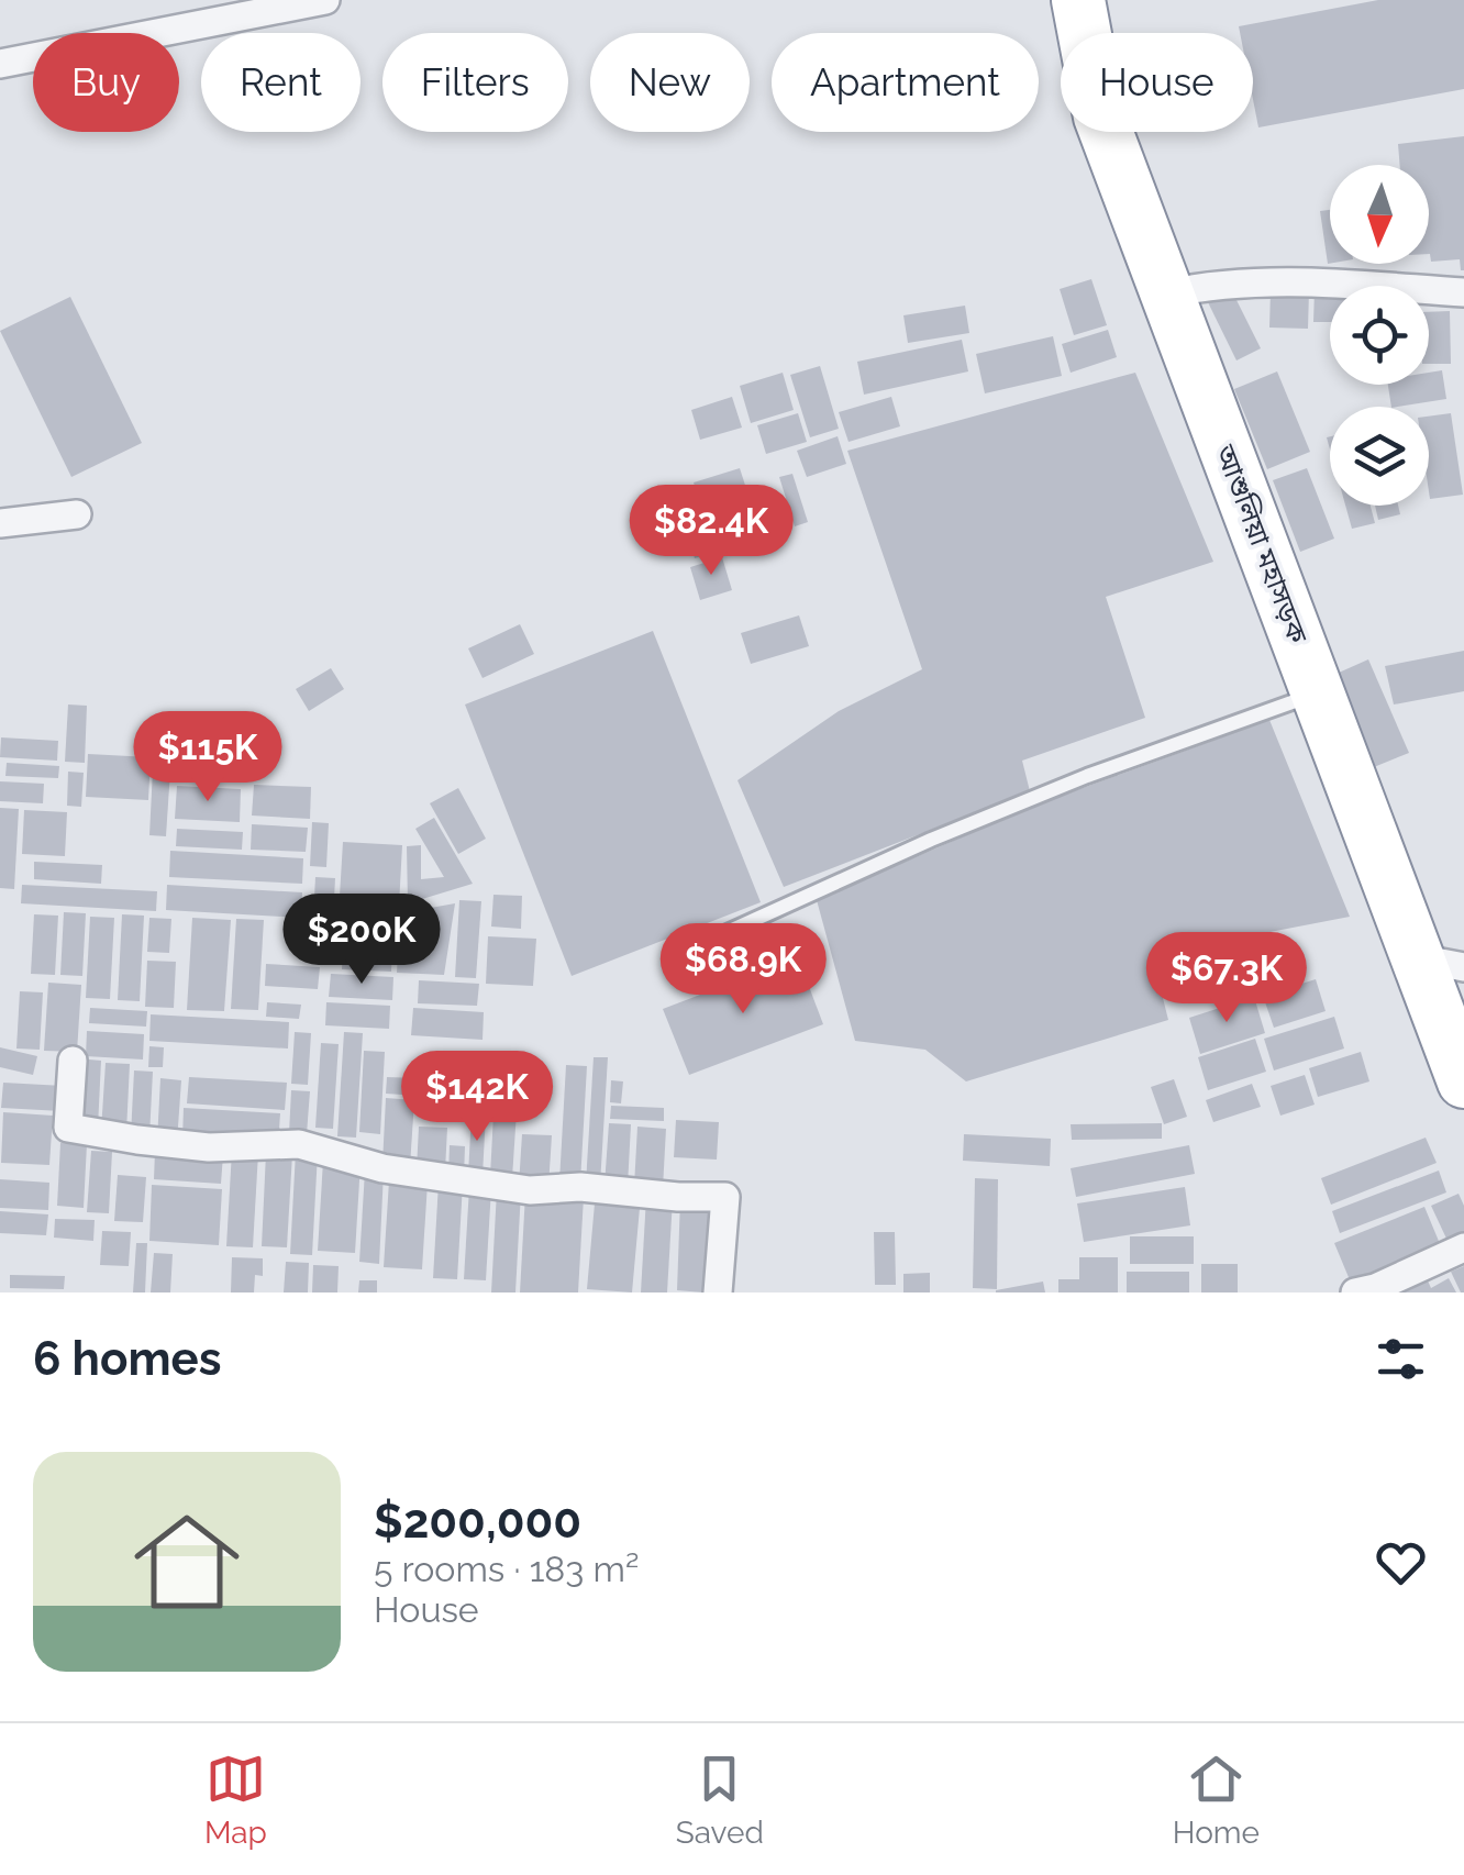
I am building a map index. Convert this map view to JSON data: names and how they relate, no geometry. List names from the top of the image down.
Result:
{
  "streets": {
    "highway": ["আশুলিয়া মহাসড়ক"]
  },
  "north": "bottom",
  "page": {
    "chip": [
      "Buy",
      "Rent",
      "Filters",
      "New",
      "Apartment",
      "House"
    ],
    "price": [
      "$82.4K",
      "$115K",
      "$200K",
      "$68.9K",
      "$67.3K",
      "$142K"
    ],
    "heading": "6 homes",
    "list": [
      {
        "name": "$200,000",
        "note": "5 rooms · 183 m² · House"
      }
    ],
    "tabs": ["Map", "Saved", "Home"]
  }
}
